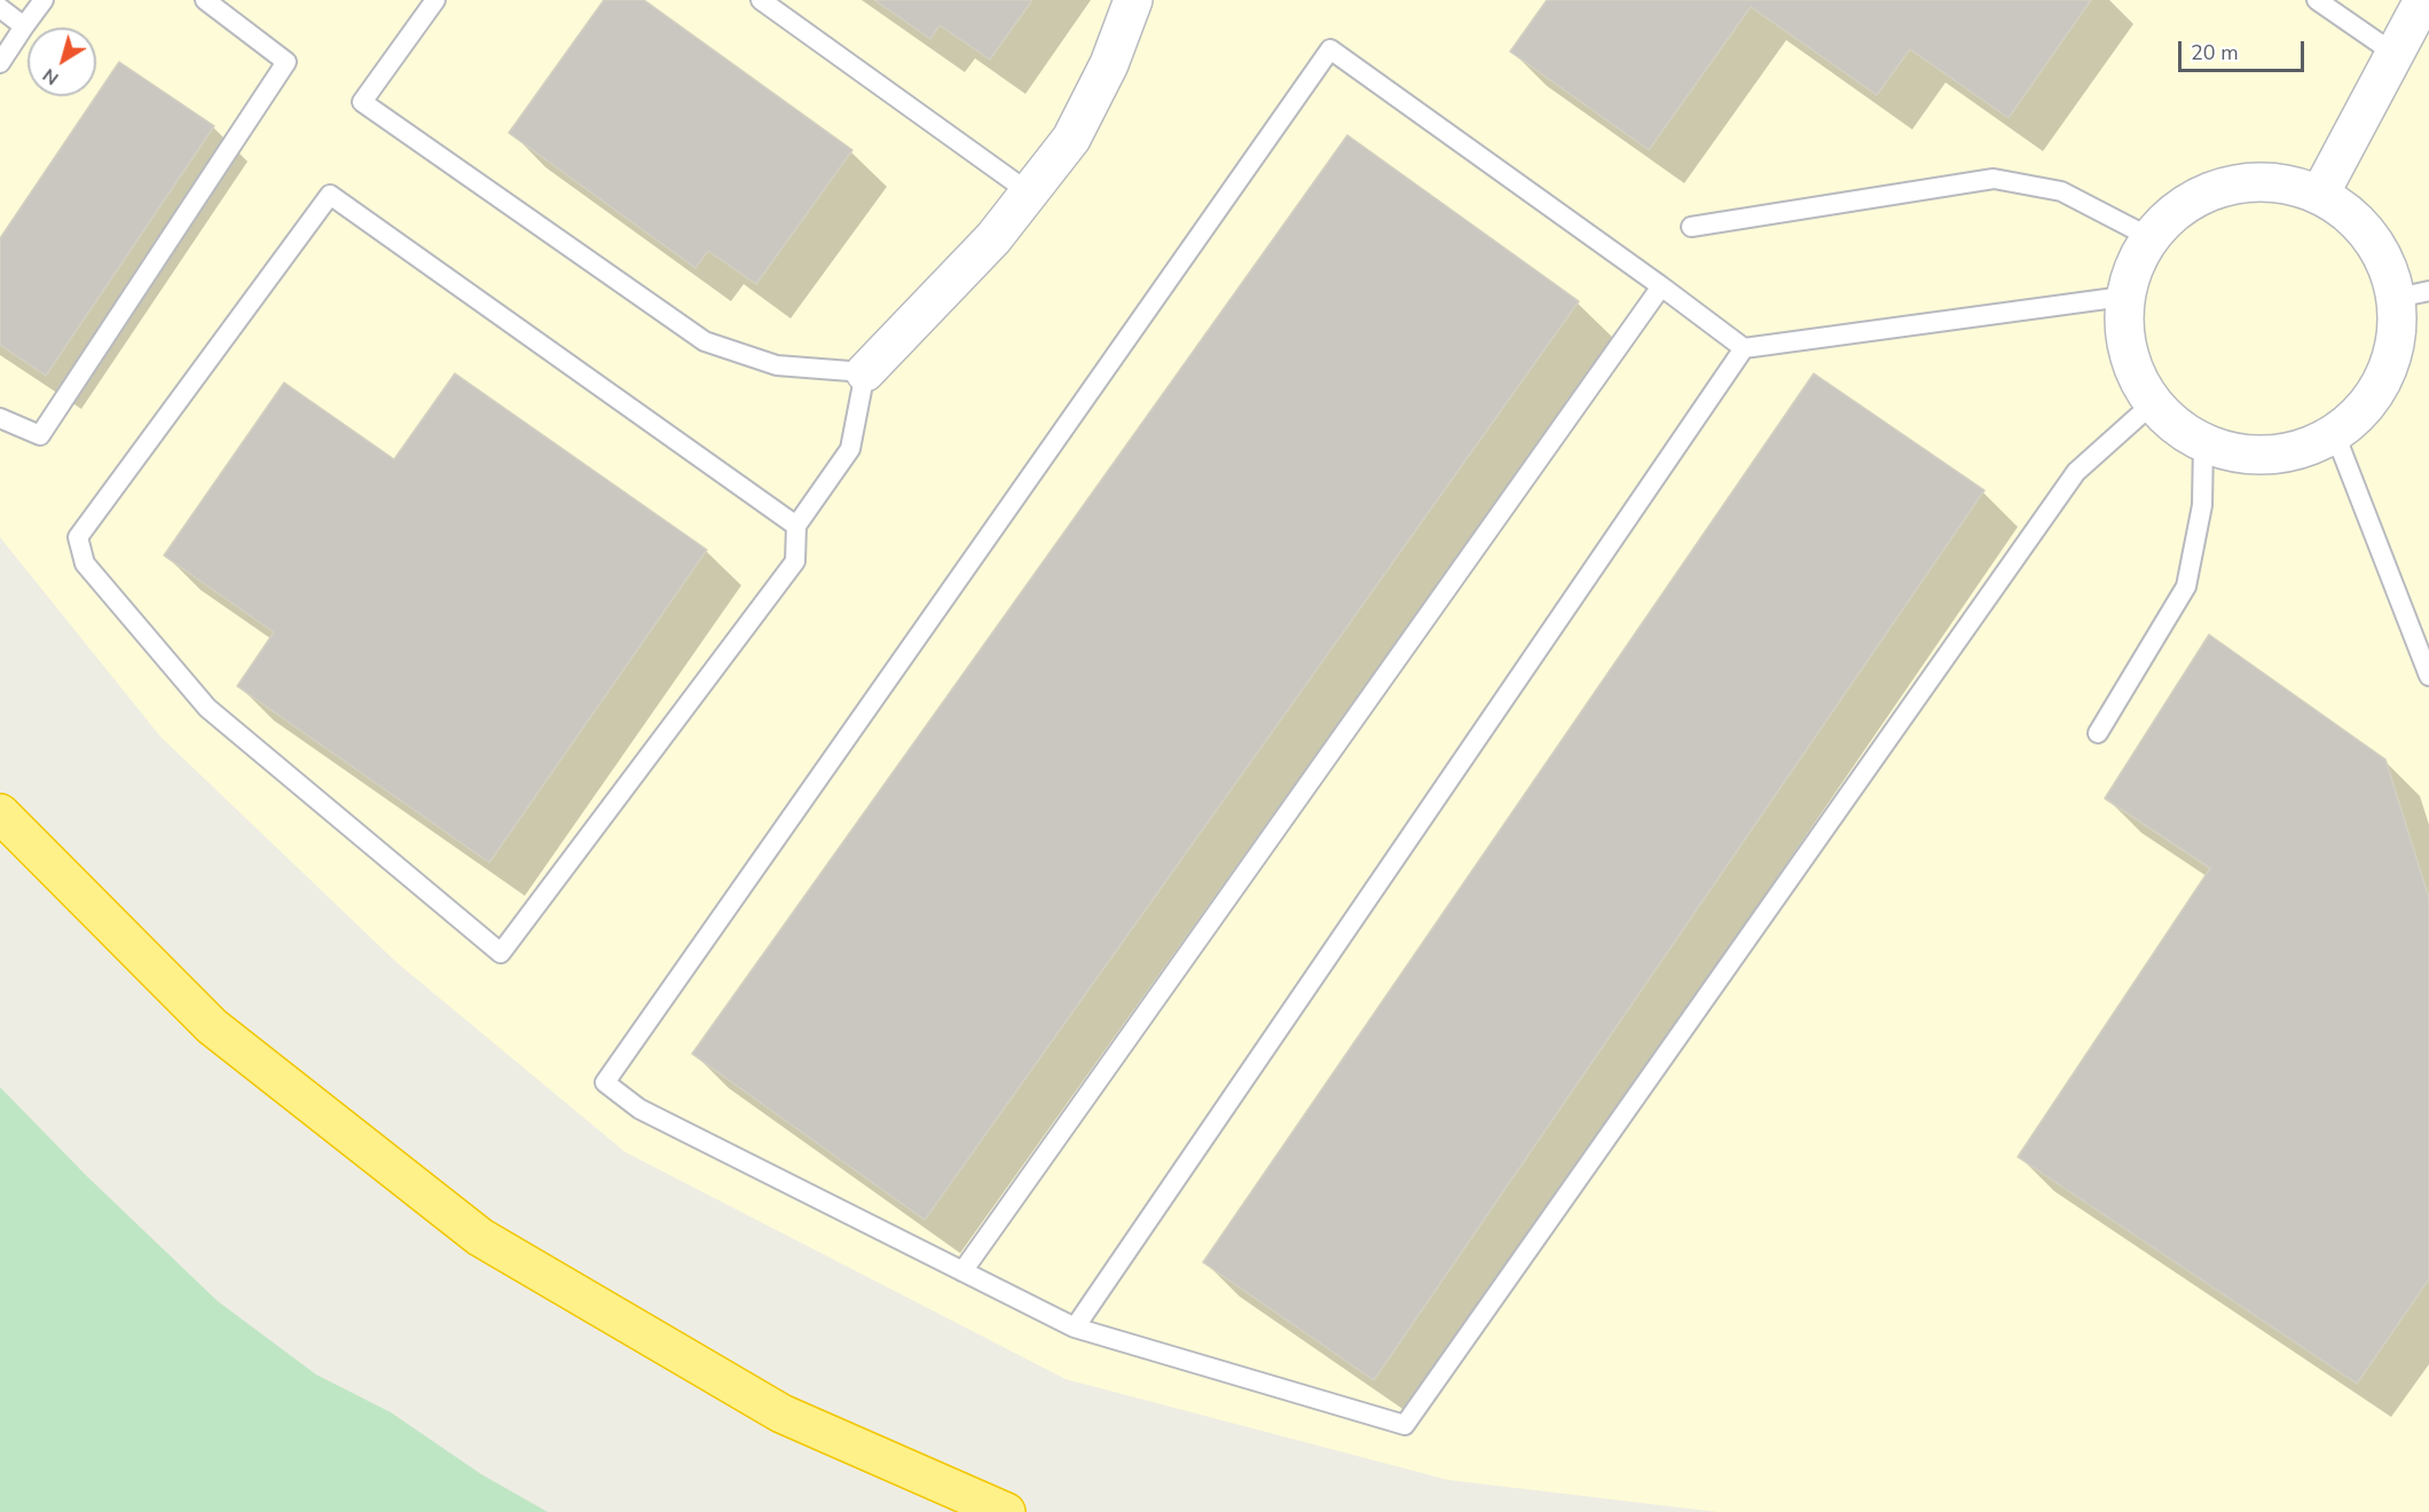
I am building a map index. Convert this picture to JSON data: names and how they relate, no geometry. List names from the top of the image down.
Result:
{
  "scale_bar": "20 m",
  "north": "bottom left"
}
